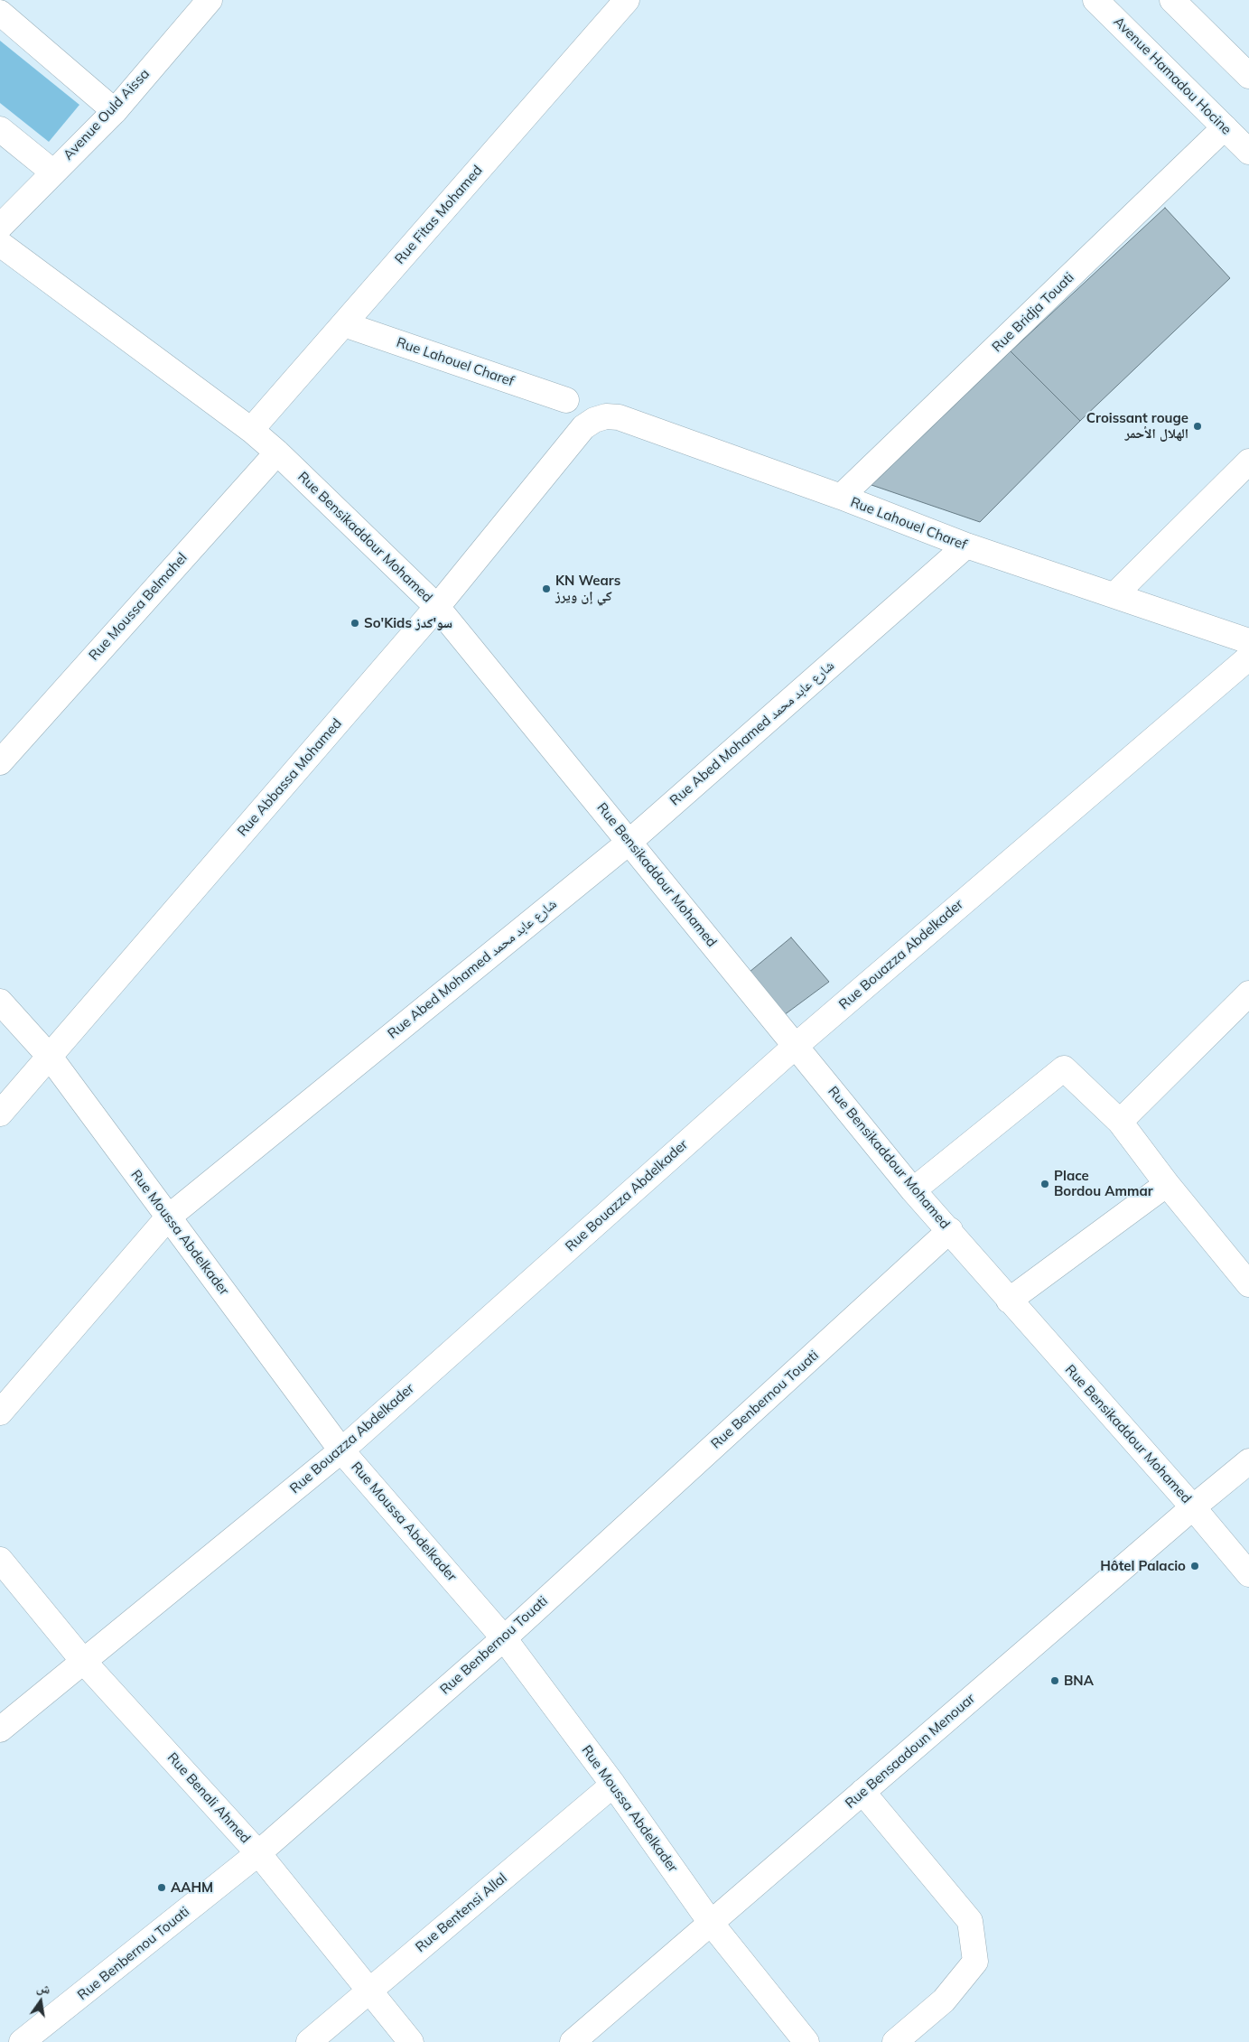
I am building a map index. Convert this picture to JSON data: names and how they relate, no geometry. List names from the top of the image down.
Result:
{
  "streets": {
    "street": [
      "Avenue Hamadou Hocine",
      "Avenue Ould Aissa",
      "Rue Fitas Mohamed",
      "Rue Bridja Touati",
      "Rue Lahouel Charef",
      "Rue Bensikaddour Mohamed",
      "Rue Moussa Belmahel",
      "Rue Abed Mohamed شارع عابد محمد",
      "Rue Abbassa Mohamed",
      "Rue Bouazza Abdelkader",
      "Rue Moussa Abdelkader",
      "Rue Benbernou Touati",
      "Rue Bensaadoun Menouar",
      "Rue Benali Ahmed",
      "Rue Bentensi Allal"
    ]
  },
  "crossings": [
    ["Avenue Hamadou Hocine", "Rue Bridja Touati"],
    ["Rue Fitas Mohamed", "Rue Lahouel Charef"],
    ["Rue Fitas Mohamed", "Rue Bensikaddour Mohamed"],
    ["Rue Bridja Touati", "Rue Lahouel Charef"],
    ["Rue Lahouel Charef", "Rue Abed Mohamed شارع عابد محمد"],
    ["Rue Lahouel Charef", "Rue Abbassa Mohamed"],
    ["Rue Bensikaddour Mohamed", "Rue Moussa Belmahel"],
    ["Rue Bensikaddour Mohamed", "Rue Abed Mohamed شارع عابد محمد"],
    ["Rue Bensikaddour Mohamed", "Rue Abbassa Mohamed"],
    ["Rue Bensikaddour Mohamed", "Rue Bouazza Abdelkader"],
    ["Rue Bensikaddour Mohamed", "Rue Benbernou Touati"],
    ["Rue Bensikaddour Mohamed", "Rue Bensaadoun Menouar"],
    ["Rue Abed Mohamed شارع عابد محمد", "Rue Moussa Abdelkader"],
    ["Rue Abbassa Mohamed", "Rue Moussa Abdelkader"],
    ["Rue Bouazza Abdelkader", "Rue Moussa Abdelkader"],
    ["Rue Bouazza Abdelkader", "Rue Benali Ahmed"],
    ["Rue Moussa Abdelkader", "Rue Benbernou Touati"],
    ["Rue Moussa Abdelkader", "Rue Bensaadoun Menouar"],
    ["Rue Moussa Abdelkader", "Rue Bentensi Allal"],
    ["Rue Benbernou Touati", "Rue Benali Ahmed"],
    ["Rue Benali Ahmed", "Rue Bentensi Allal"]
  ],
  "places": [
    "Croissant rouge الهلال الأحمر",
    "KN Wears كي إن ويرز",
    "So'Kids سو'كدز",
    "Place Bordou Ammar",
    "Hôtel Palacio",
    "BNA",
    "AAHM"
  ],
  "north": "top"
}
